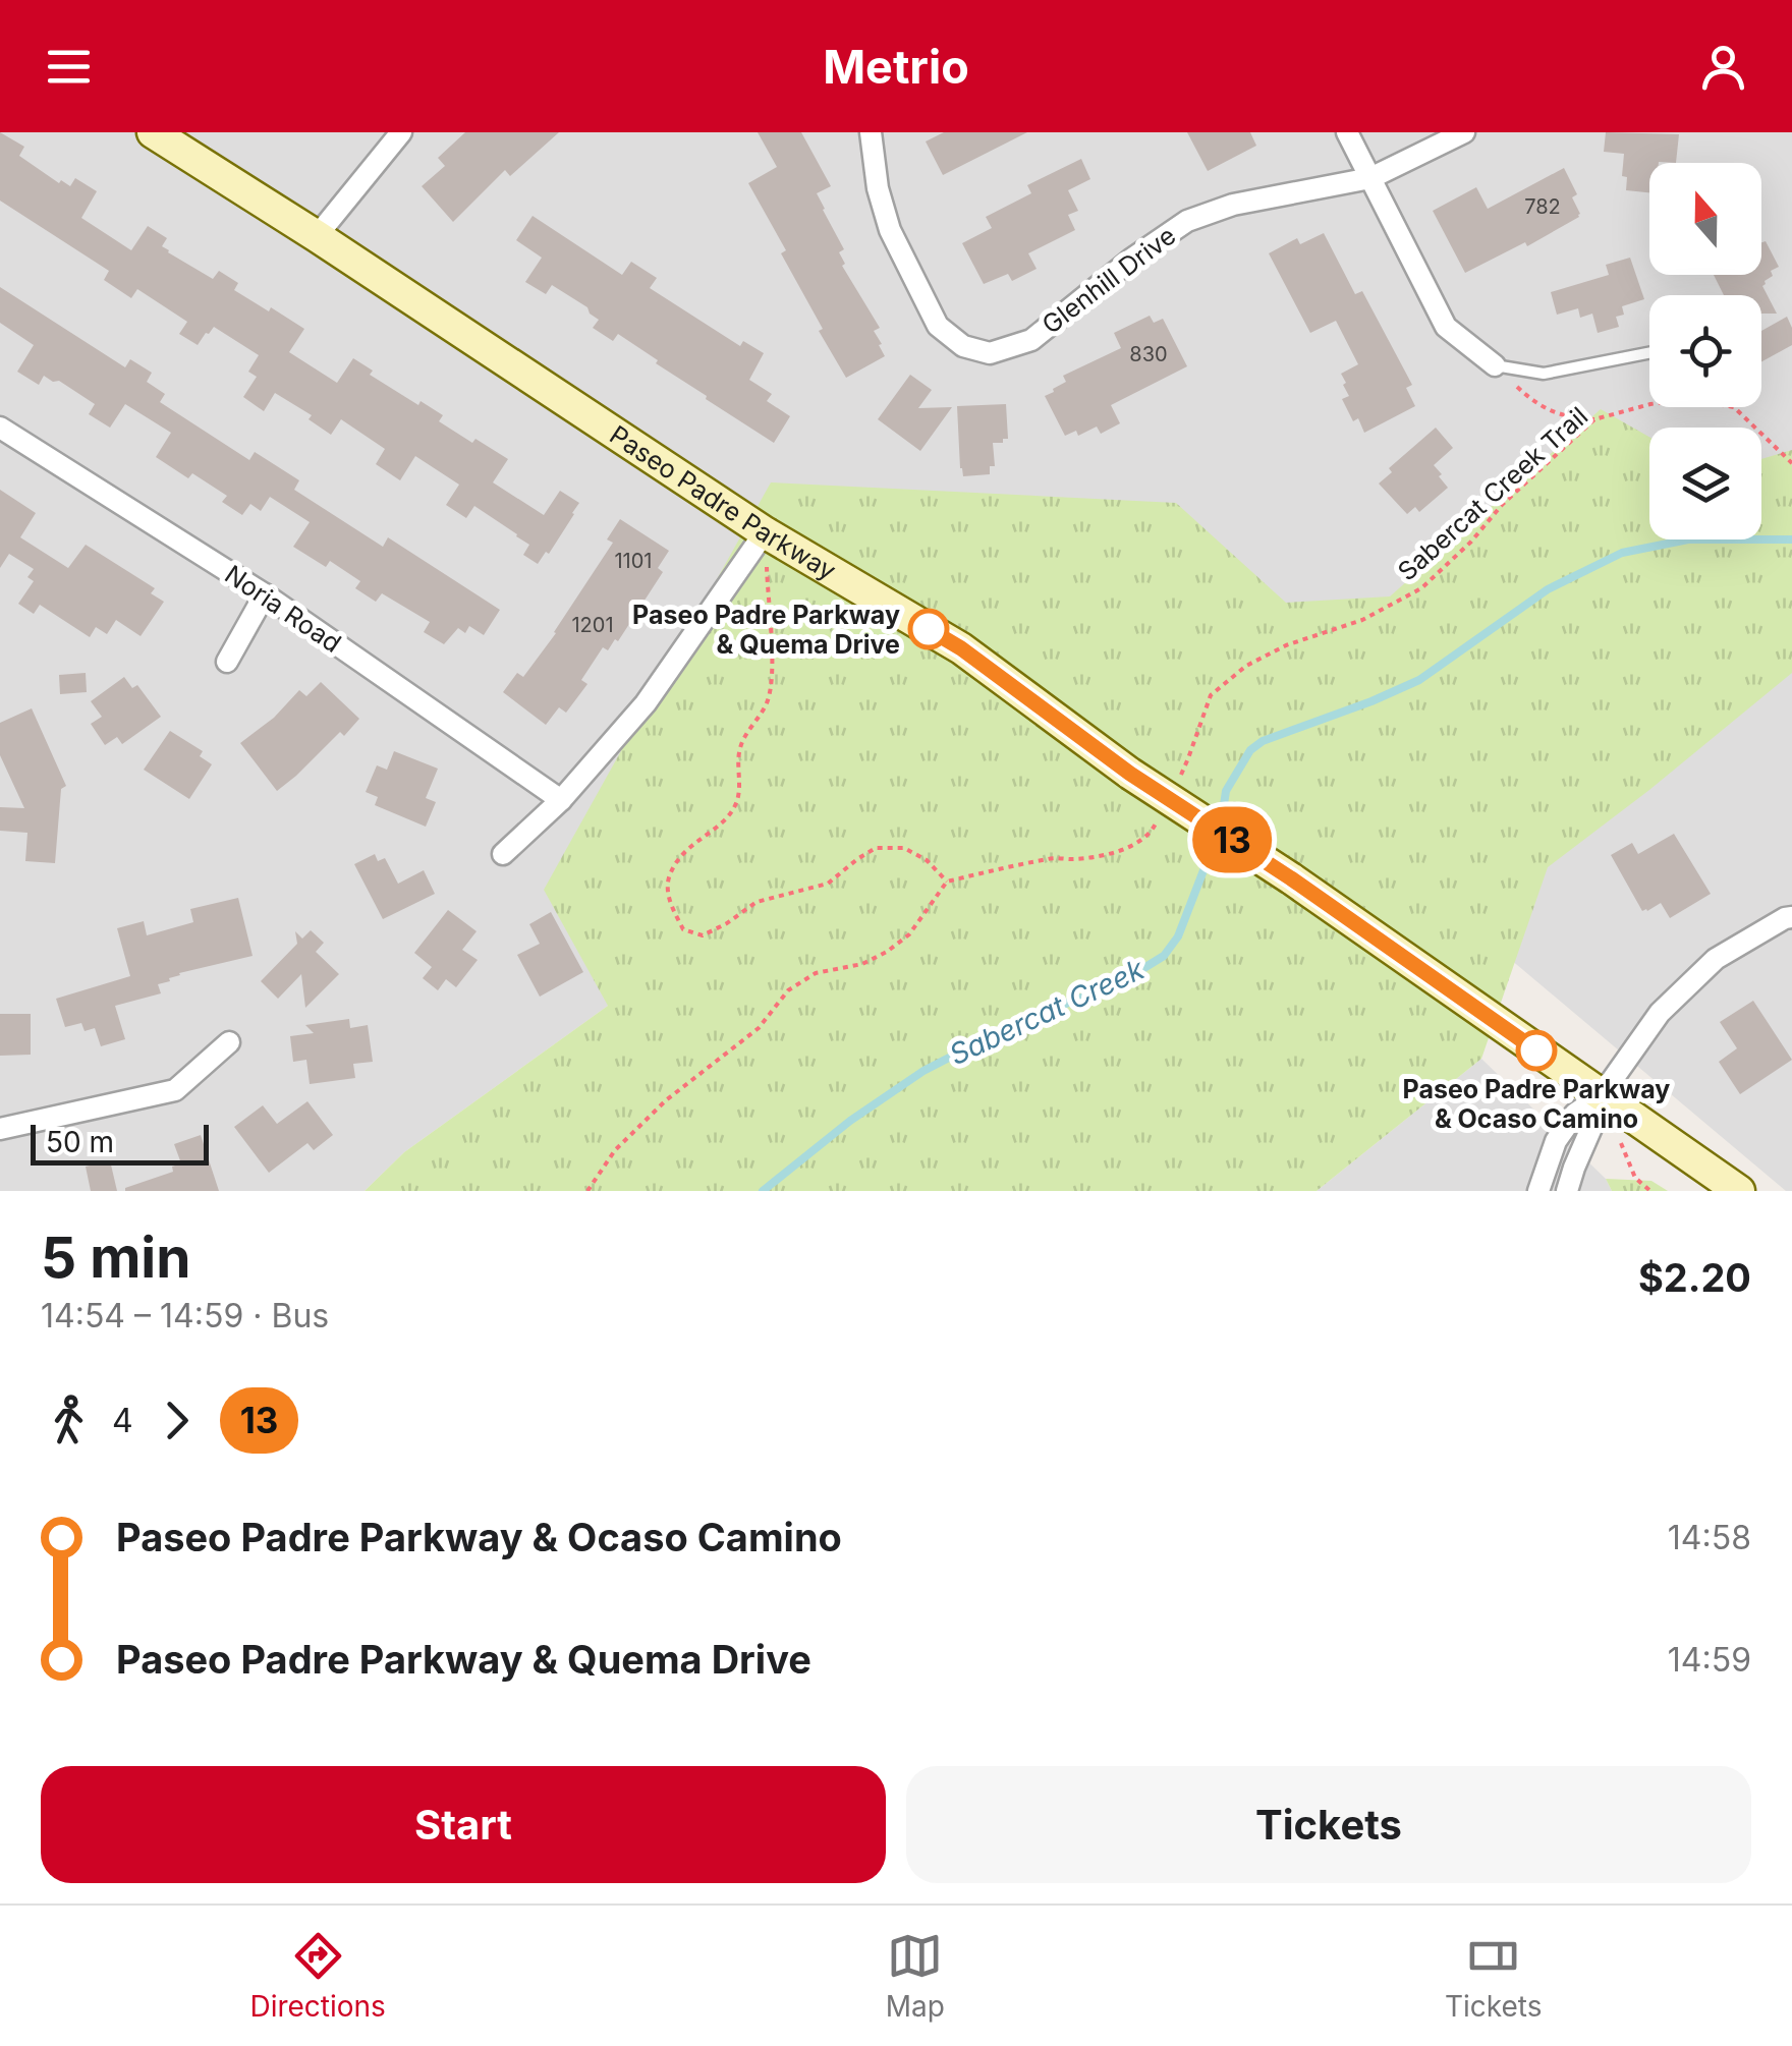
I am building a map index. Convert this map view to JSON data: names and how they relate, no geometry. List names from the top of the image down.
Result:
{
  "streets": {
    "main road": ["Paseo Padre Parkway"],
    "street": ["Glenhill Drive", "Noria Road"],
    "path": ["Sabercat Creek Trail"]
  },
  "water": ["Sabercat Creek"],
  "places": ["Paseo Padre Parkway & Quema Drive", "Paseo Padre Parkway & Ocaso Camino"],
  "lines": ["bus line 13"],
  "house_numbers": [
    "782",
    "830",
    "1101",
    "1201"
  ],
  "scale_bar": "50 m",
  "north": "top",
  "page": {
    "header": "Metrio",
    "on_map": "13",
    "scale": "50 m",
    "heading": ["5 min", "14:54 – 14:59 · Bus", "$2.20"],
    "legs": ["4", "13"],
    "list": [
      {
        "name": "Paseo Padre Parkway & Ocaso Camino",
        "value": "14:58"
      },
      {
        "name": "Paseo Padre Parkway & Quema Drive",
        "value": "14:59"
      }
    ],
    "buttons": ["Start", "Tickets"],
    "tabs": ["Directions", "Map", "Tickets"]
  }
}
